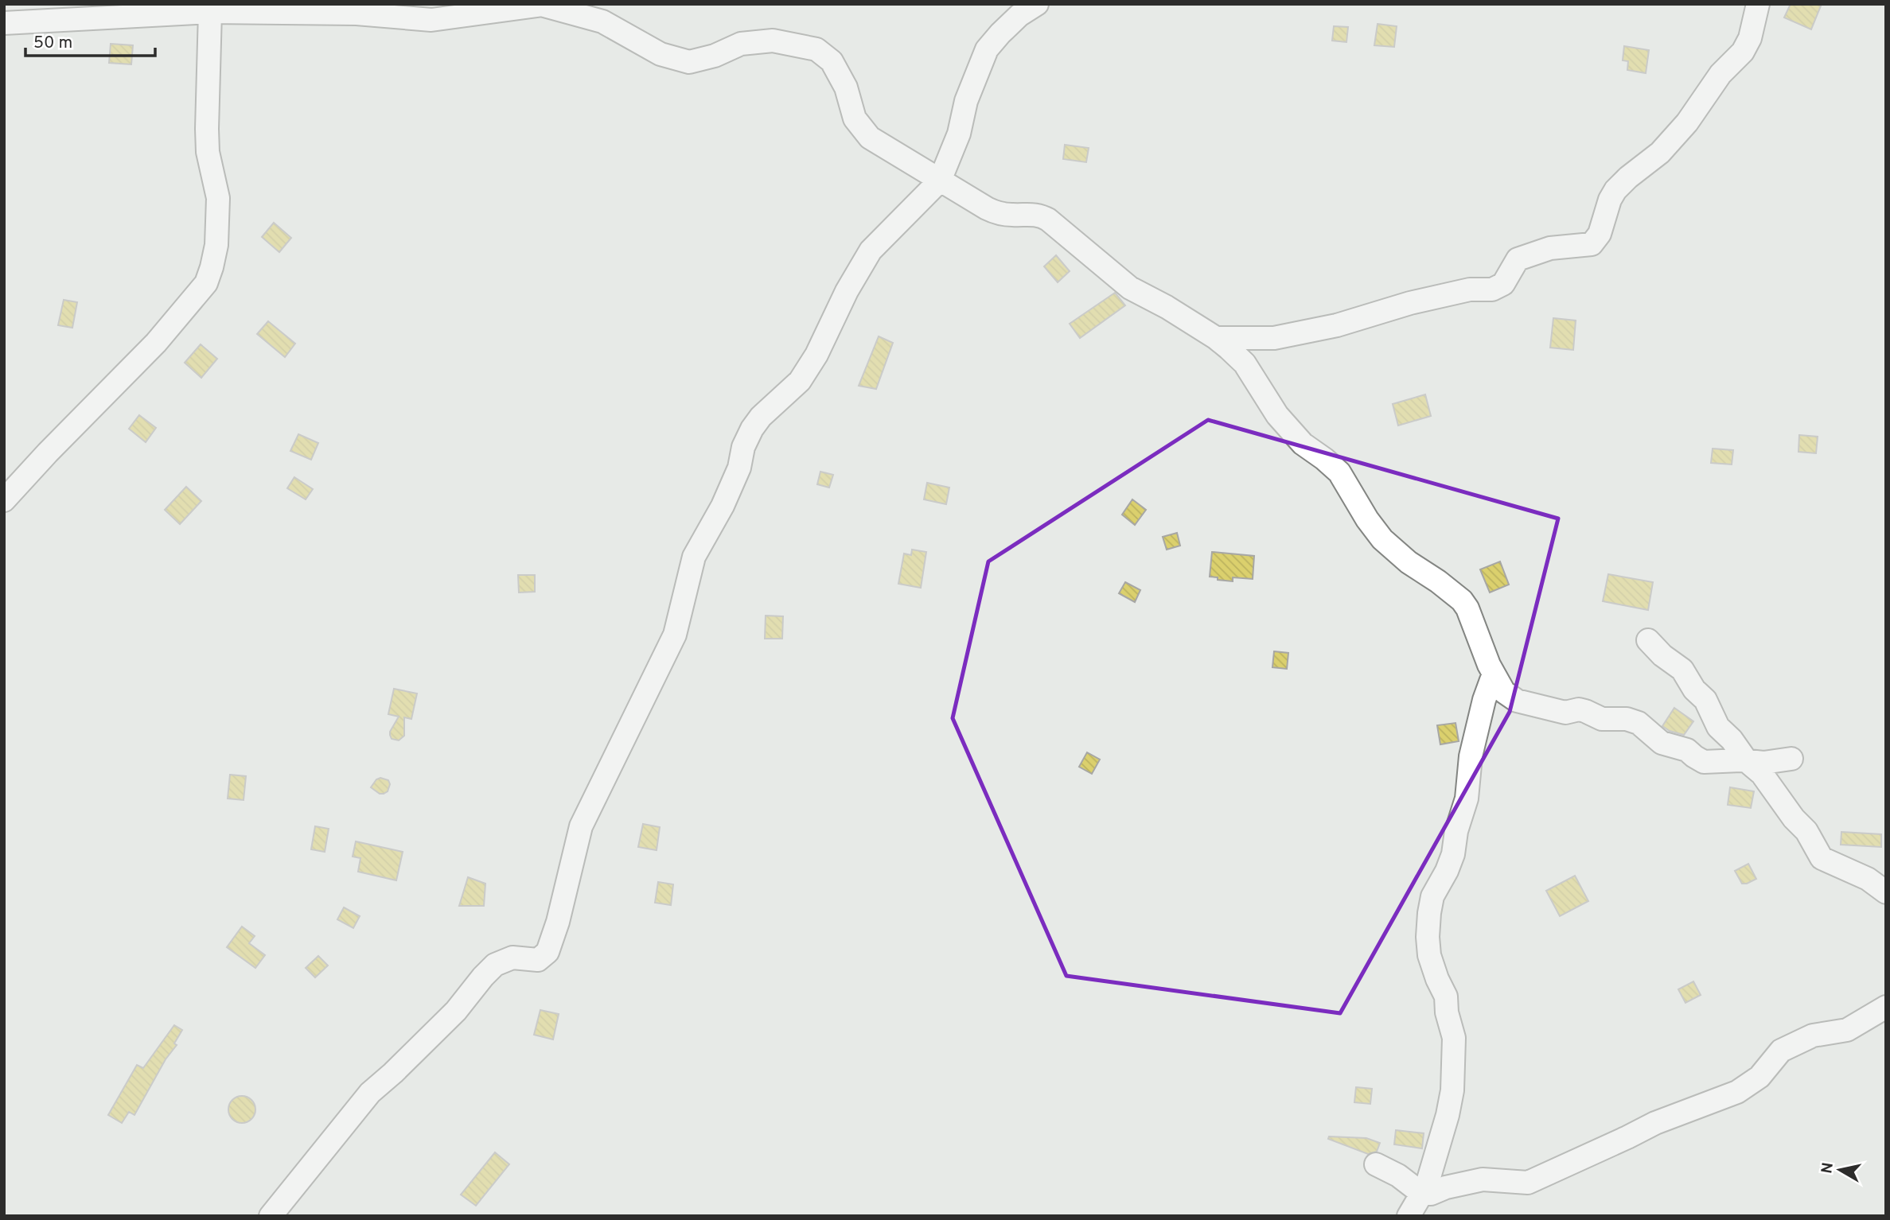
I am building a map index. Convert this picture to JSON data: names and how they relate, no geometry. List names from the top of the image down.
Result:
{
  "scale_bar": "50 m",
  "north": "left"
}
